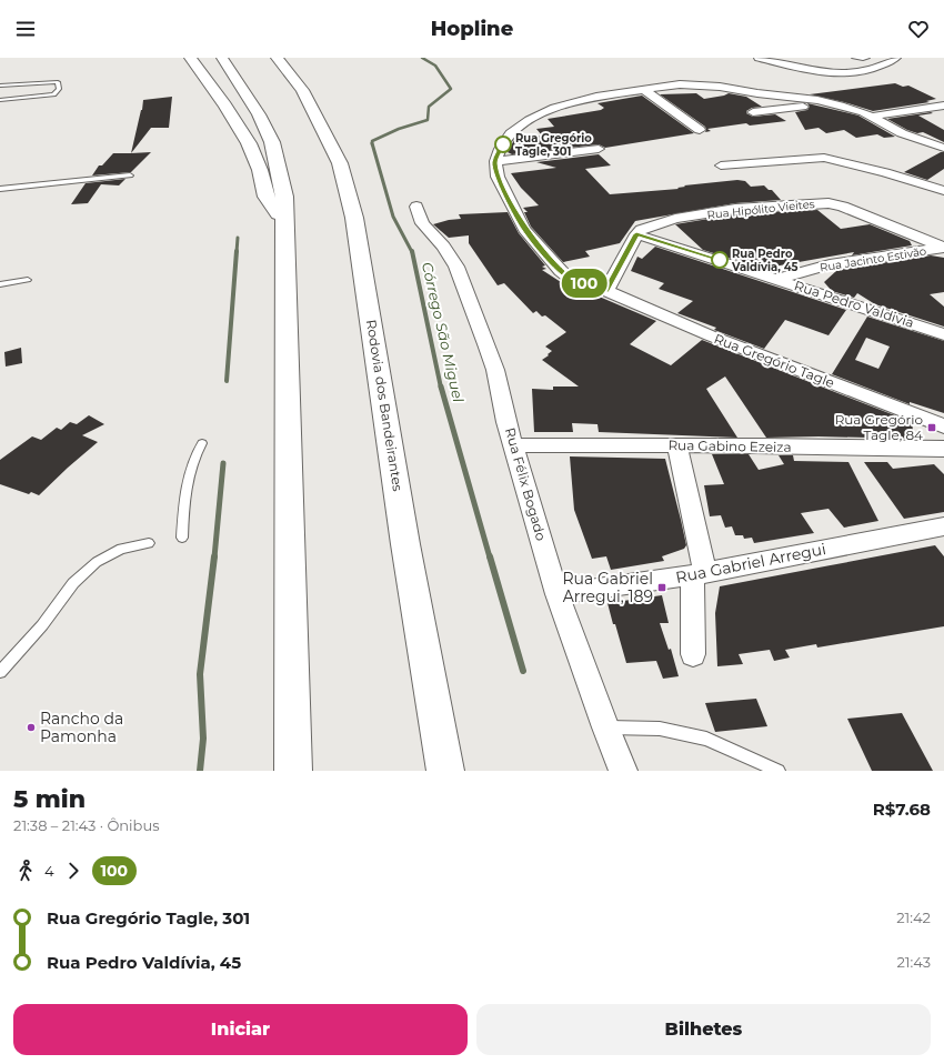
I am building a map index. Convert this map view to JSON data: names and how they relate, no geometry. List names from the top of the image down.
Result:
{
  "streets": {
    "highway": ["Rodovia dos Bandeirantes"],
    "street": [
      "Rua Hipólito Vieites",
      "Rua Jacinto Estivão",
      "Rua Pedro Valdivia",
      "Rua Gregório Tagle",
      "Rua Gabino Ezeiza",
      "Rua Félix Bogado",
      "Rua Gabriel Arregui"
    ]
  },
  "crossings": [
    ["Rua Hipólito Vieites", "Rua Jacinto Estivão"],
    ["Rua Hipólito Vieites", "Rua Pedro Valdivia"],
    ["Rua Jacinto Estivão", "Rua Pedro Valdivia"],
    ["Rua Gabino Ezeiza", "Rua Félix Bogado"],
    ["Rua Félix Bogado", "Rua Gabriel Arregui"]
  ],
  "water": ["Córrego São Miguel"],
  "places": {
    "other": ["Rua Gregório Tagle, 301", "Rua Pedro Valdívia, 45", "Rancho da Pamonha"],
    "transit": ["Rua Gregório Tagle, 84", "Rua Gabriel Arregui, 189"]
  },
  "lines": ["bus line 100"],
  "page": {
    "header": "Hopline",
    "on_map": "100",
    "heading": ["5 min", "21:38 – 21:43 · Ônibus", "R$7.68"],
    "legs": ["4", "100"],
    "list": [
      {
        "name": "Rua Gregório Tagle, 301",
        "value": "21:42"
      },
      {
        "name": "Rua Pedro Valdívia, 45",
        "value": "21:43"
      }
    ],
    "buttons": ["Iniciar", "Bilhetes"]
  }
}
